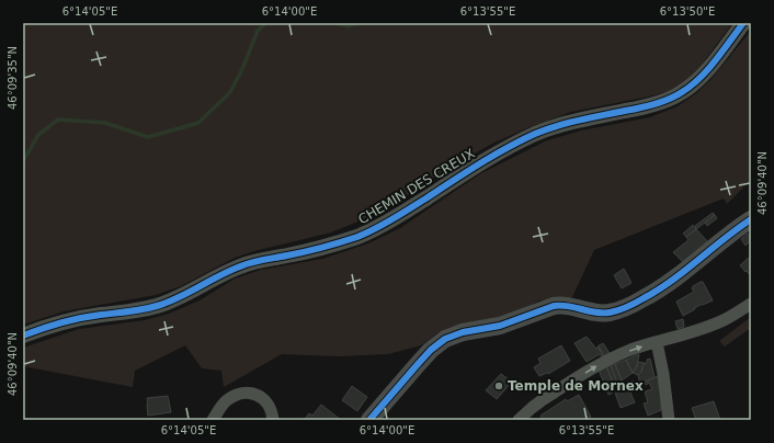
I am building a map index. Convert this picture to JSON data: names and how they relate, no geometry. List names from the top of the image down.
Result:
{
  "streets": {
    "street": ["CHEMIN DES CREUX"]
  },
  "places": ["Temple de Mornex"],
  "coordinates": [
    "6°14'05\"E",
    "6°14'00\"E",
    "6°13'55\"E",
    "6°13'50\"E",
    "46°09'35\"N",
    "46°09'40\"N"
  ]
}
